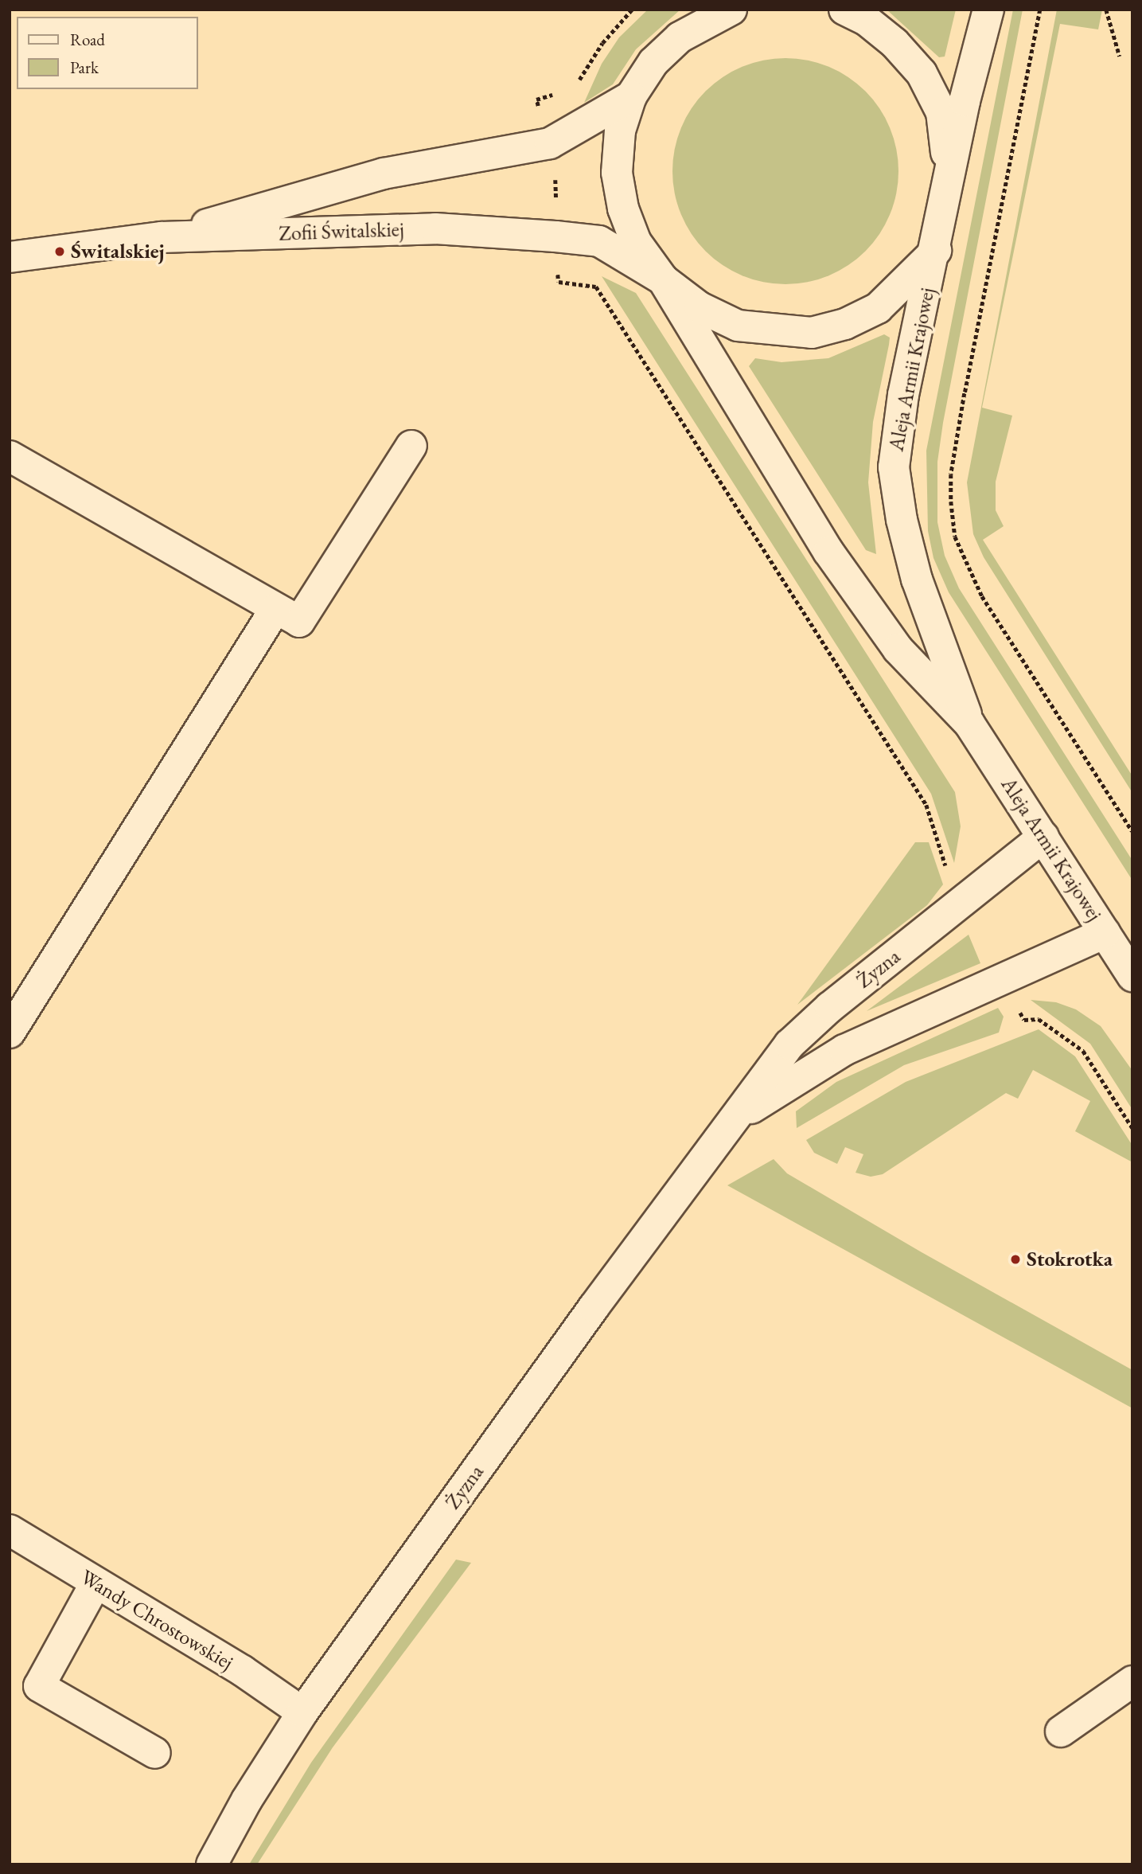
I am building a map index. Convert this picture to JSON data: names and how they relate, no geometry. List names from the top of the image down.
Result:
{
  "streets": {
    "street": [
      "Zofii Świtalskiej",
      "Aleja Armii Krajowej",
      "Żyzna",
      "Wandy Chrostowskiej"
    ]
  },
  "crossings": [
    ["Zofii Świtalskiej", "Aleja Armii Krajowej"],
    ["Aleja Armii Krajowej", "Żyzna"],
    ["Żyzna", "Wandy Chrostowskiej"]
  ],
  "places": ["Świtalskiej", "Stokrotka"],
  "legend": ["Road", "Park"]
}
